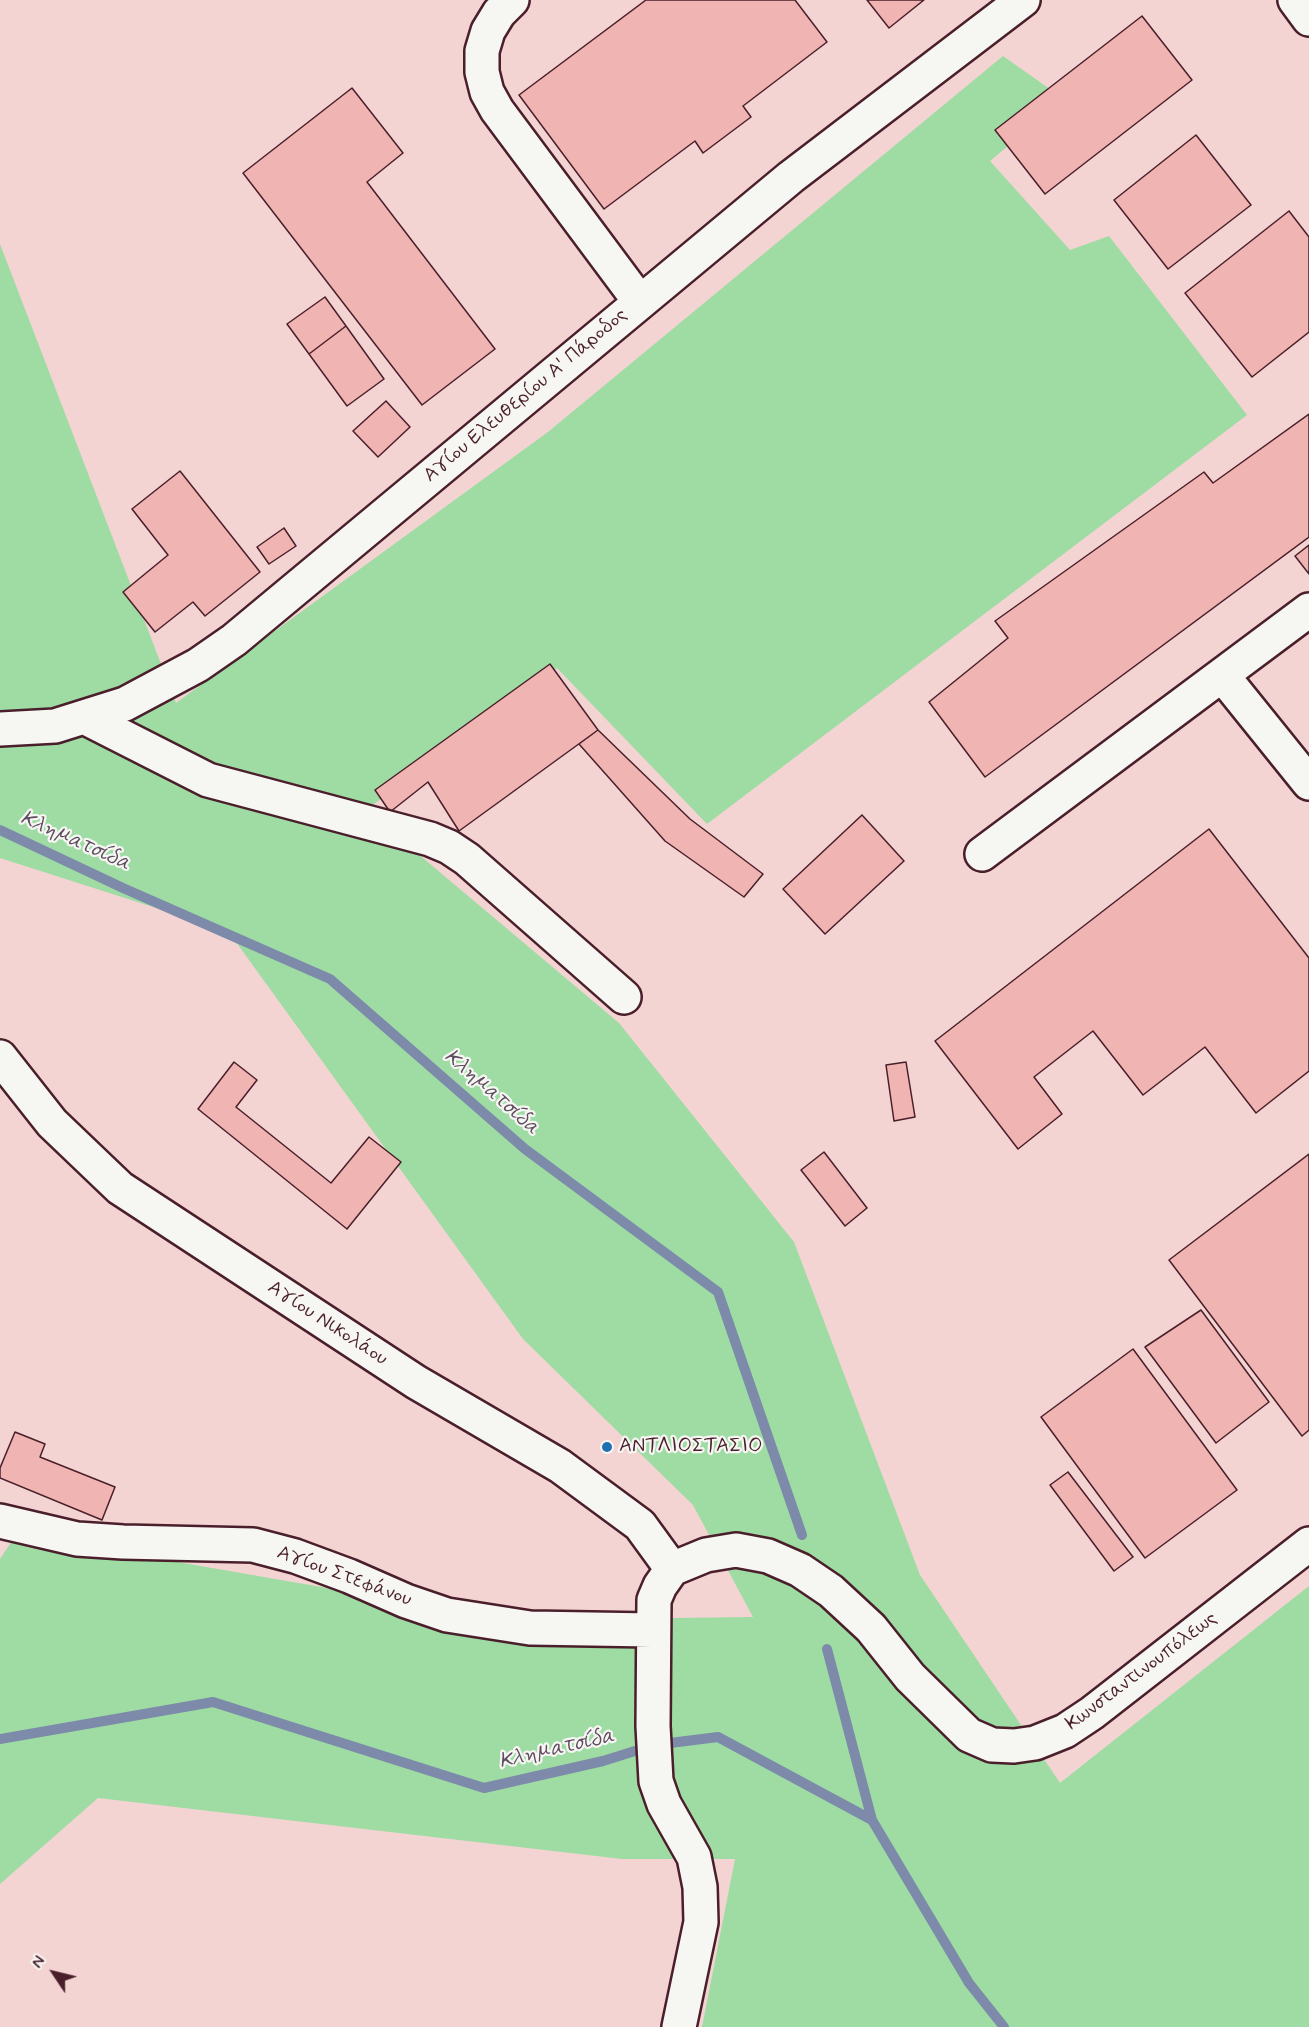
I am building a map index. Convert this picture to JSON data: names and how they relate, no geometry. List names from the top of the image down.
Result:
{
  "streets": {
    "street": [
      "Αγίου Ελευθερίου Α' Πάροδος",
      "Αγίου Νικολάου",
      "Αγίου Στεφάνου",
      "Κωνσταντινουπόλεως"
    ]
  },
  "crossings": [
    ["Αγίου Νικολάου", "Κωνσταντινουπόλεως"]
  ],
  "water": ["Κληματσίδα"],
  "places": ["ΑΝΤΛΙΟΣΤΑΣΙΟ"],
  "north": "top left"
}
